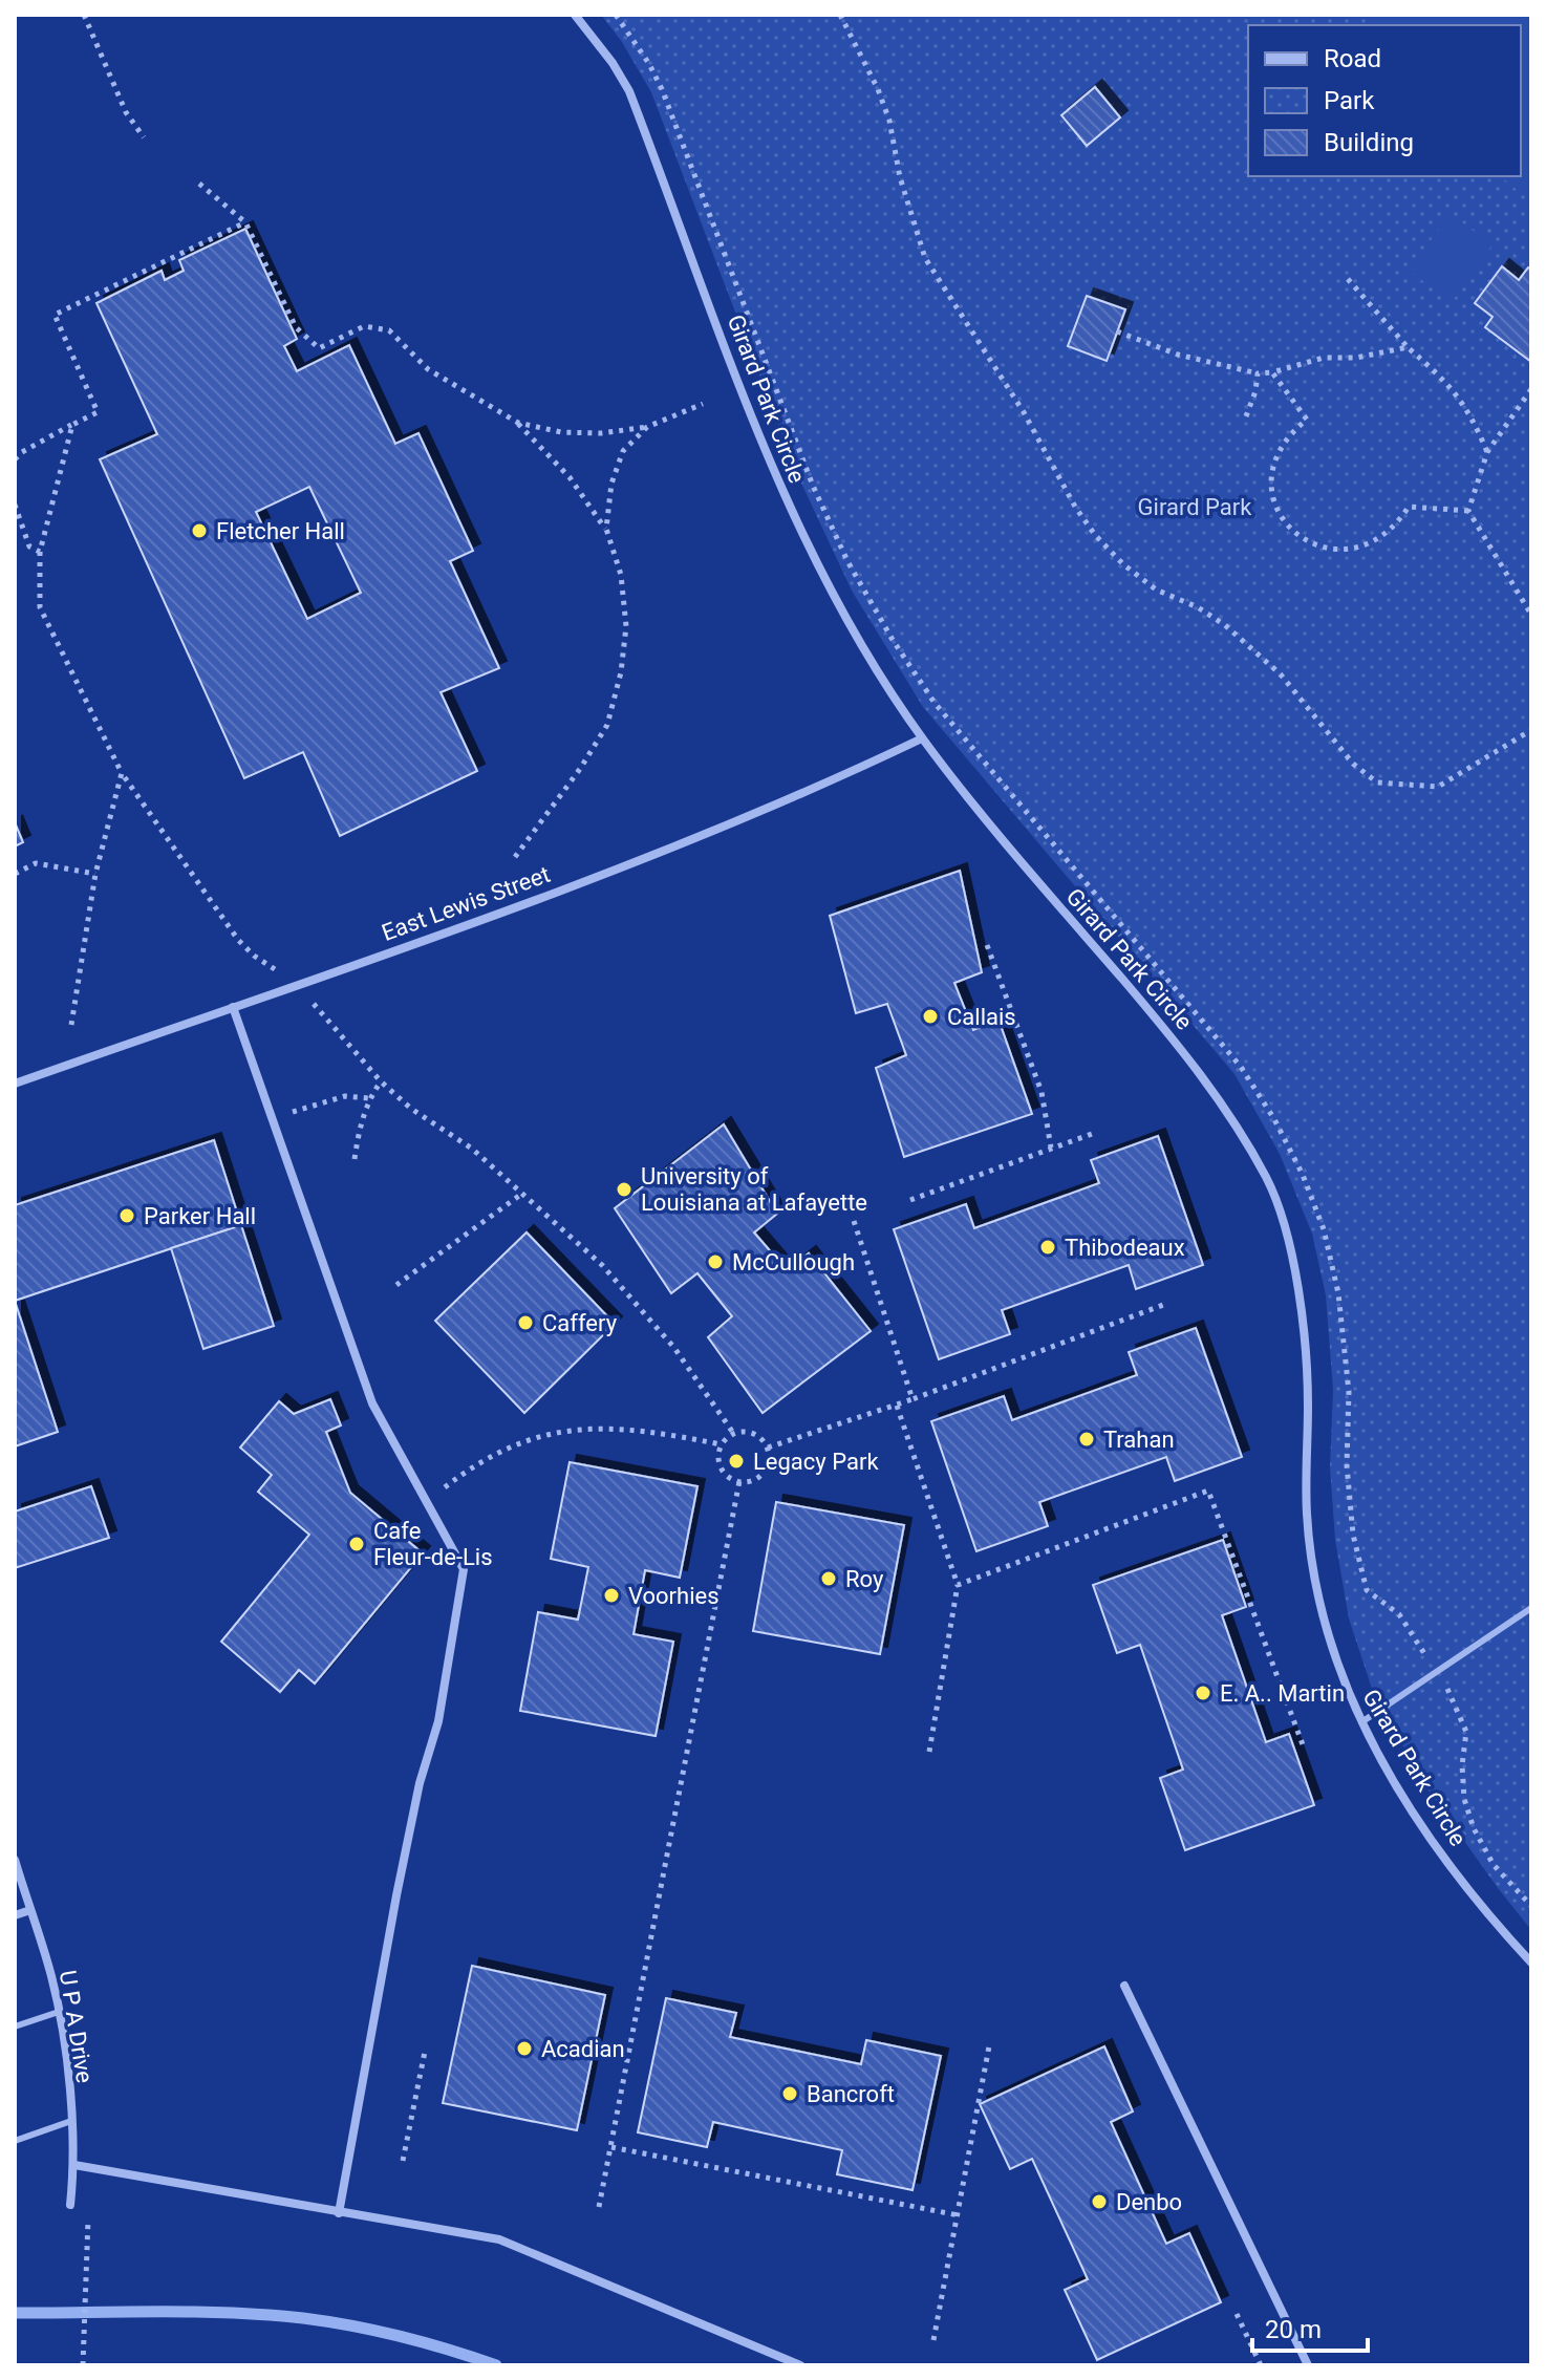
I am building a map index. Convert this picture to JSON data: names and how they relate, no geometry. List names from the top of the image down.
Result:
{
  "streets": {
    "street": ["Girard Park Circle", "East Lewis Street", "U P A Drive"]
  },
  "crossings": [
    ["Girard Park Circle", "East Lewis Street"]
  ],
  "parks": ["Girard Park"],
  "places": [
    "Fletcher Hall",
    "Callais",
    "University of Louisiana at Lafayette",
    "Parker Hall",
    "Thibodeaux",
    "McCullough",
    "Caffery",
    "Trahan",
    "Legacy Park",
    "Cafe Fleur-de-Lis",
    "Roy",
    "Voorhies",
    "E. A.. Martin",
    "Acadian",
    "Bancroft",
    "Denbo"
  ],
  "legend": ["Road", "Park", "Building"],
  "scale_bar": "20 m"
}
